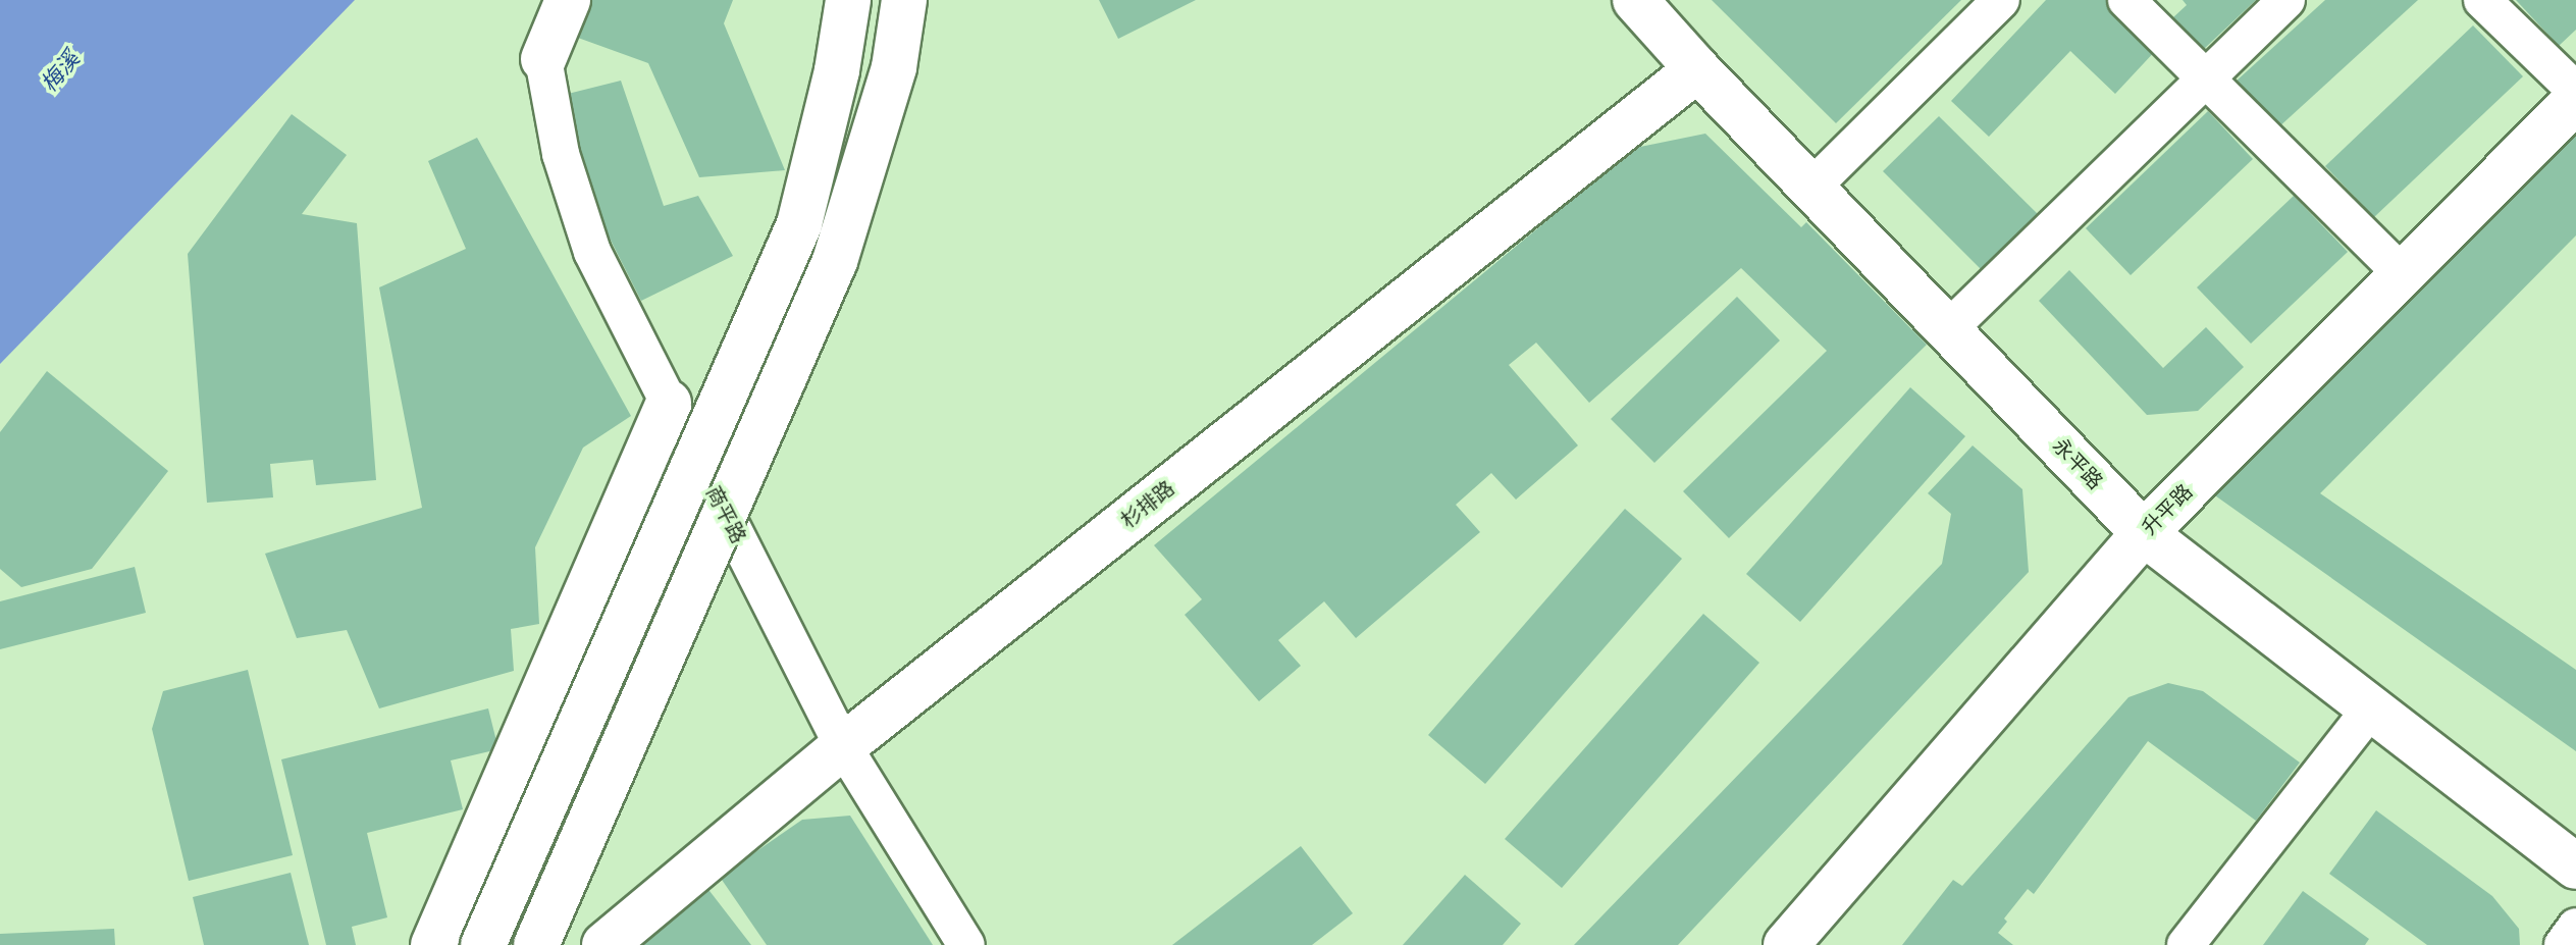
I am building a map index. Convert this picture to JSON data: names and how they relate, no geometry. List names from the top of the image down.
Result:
{
  "streets": {
    "main road": ["永平路", "杉排路", "升平路"],
    "street": ["商平路"]
  },
  "crossings": [
    ["永平路", "杉排路"],
    ["永平路", "升平路"],
    ["杉排路", "商平路"]
  ],
  "water": ["梅溪"]
}
